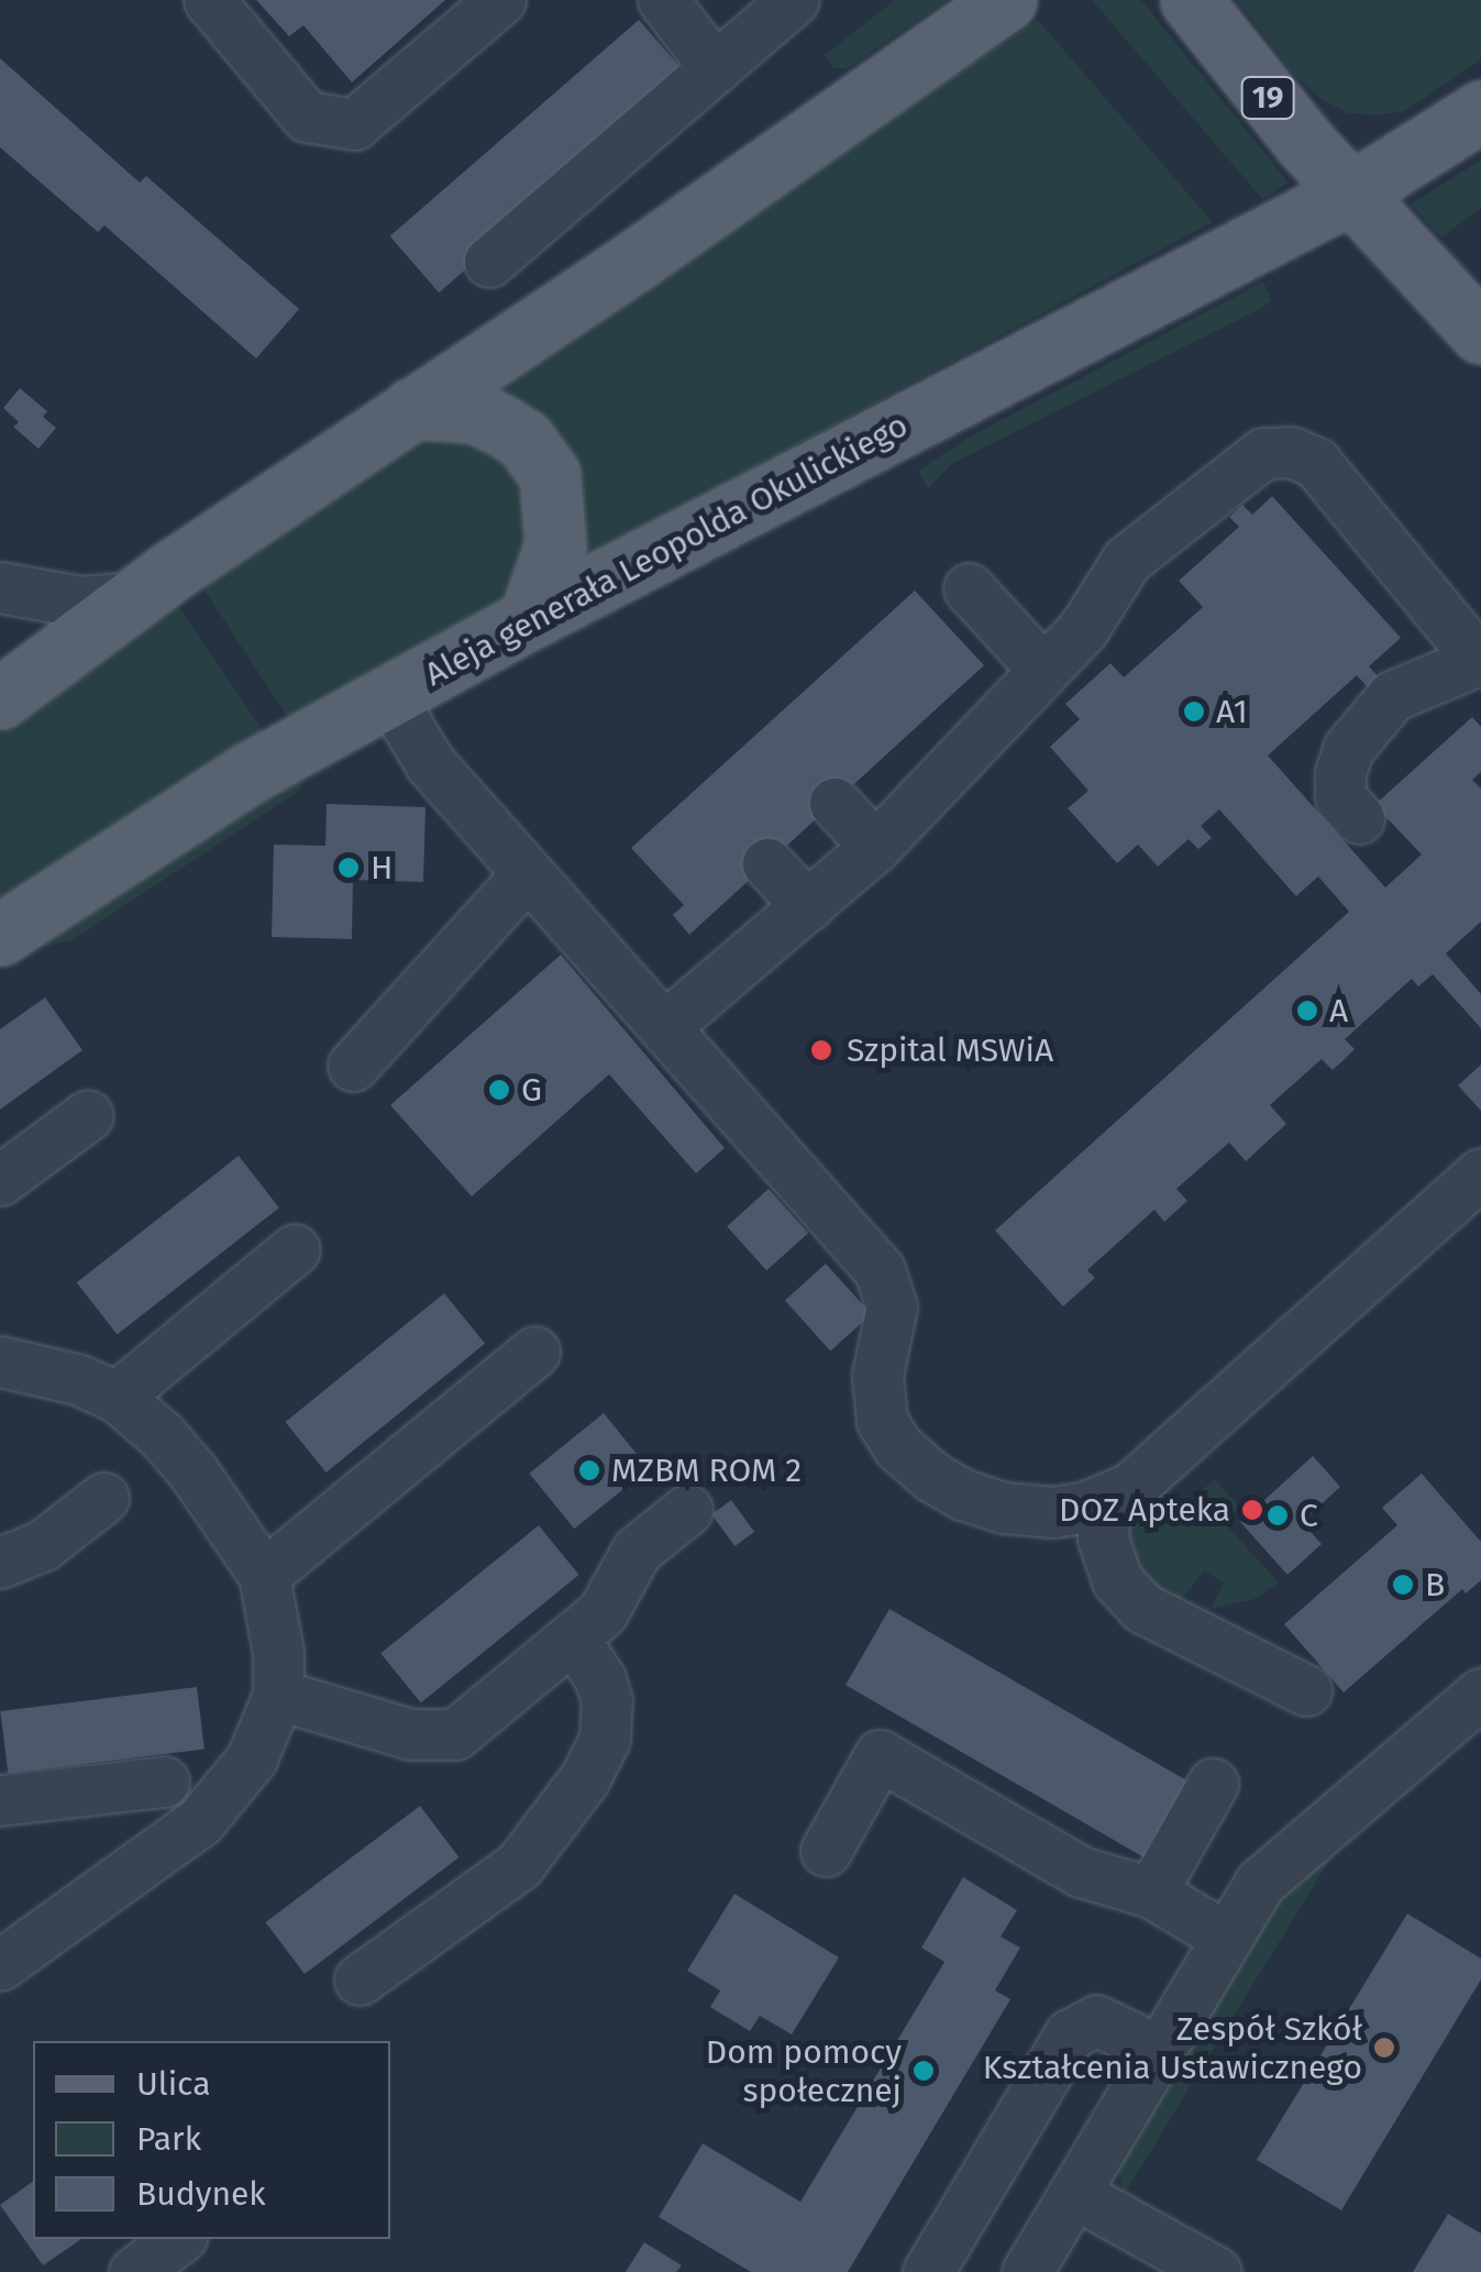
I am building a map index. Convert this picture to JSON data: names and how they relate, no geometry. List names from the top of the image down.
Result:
{
  "streets": {
    "main road": ["19", "Aleja generała Leopolda Okulickiego"]
  },
  "crossings": [
    ["19", "Aleja generała Leopolda Okulickiego"]
  ],
  "places": [
    "A1",
    "H",
    "A",
    "Szpital MSWiA",
    "G",
    "MZBM ROM 2",
    "DOZ Apteka",
    "C",
    "B",
    "Zespół Szkół Kształcenia Ustawicznego",
    "Dom pomocy społecznej"
  ],
  "legend": ["Ulica", "Park", "Budynek"]
}
